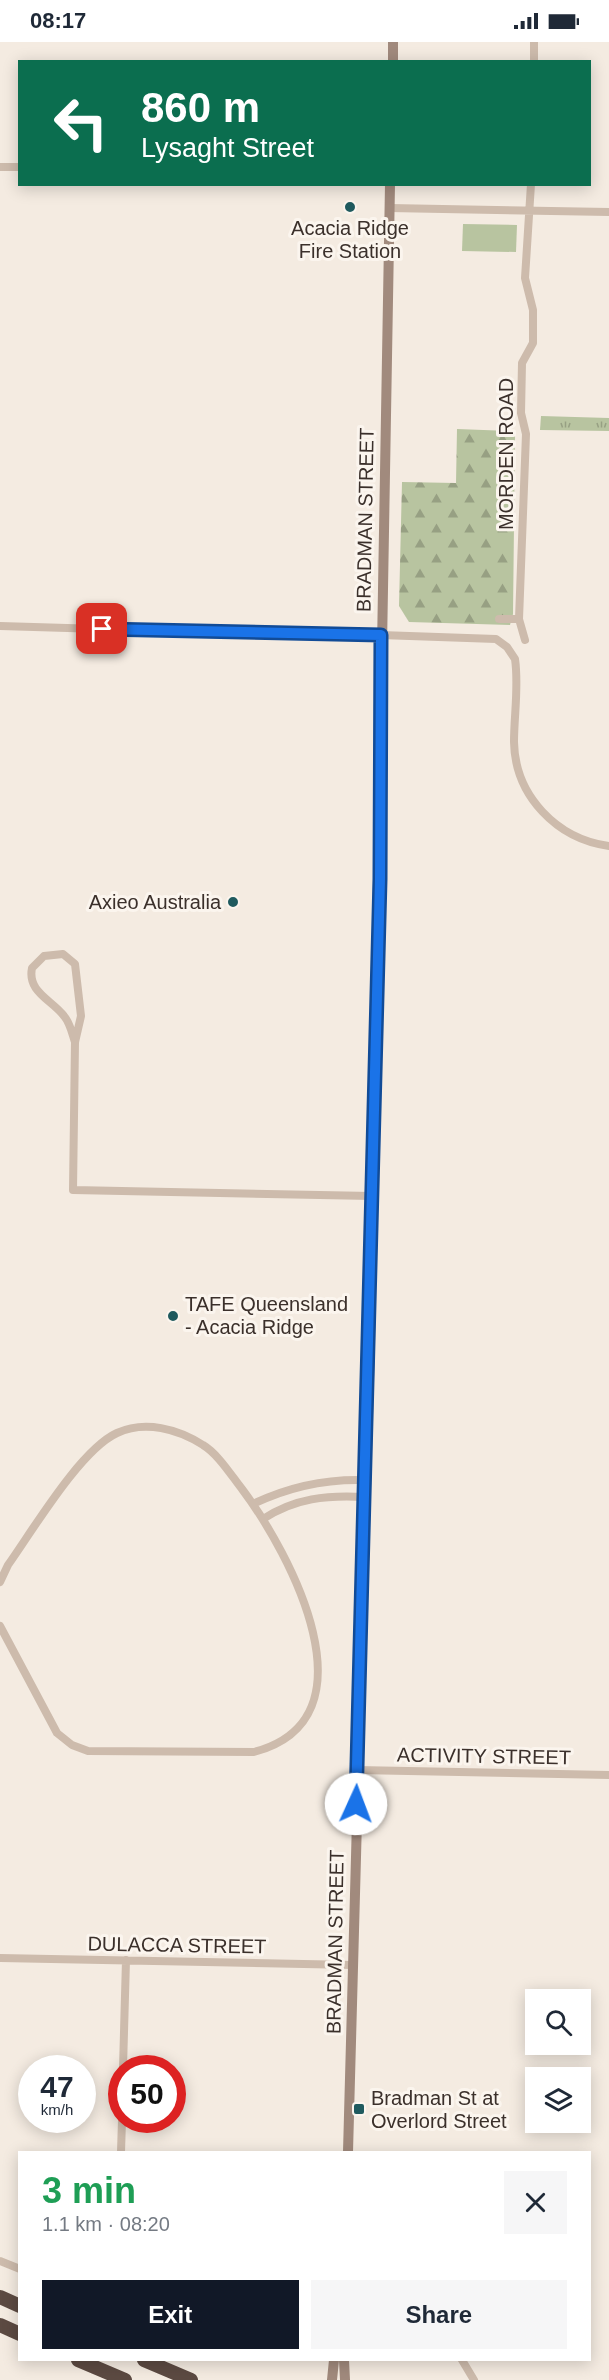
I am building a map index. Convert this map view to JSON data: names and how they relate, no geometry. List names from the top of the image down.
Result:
{
  "streets": {
    "main road": ["BRADMAN STREET"],
    "street": ["MORDEN ROAD", "ACTIVITY STREET", "DULACCA STREET"]
  },
  "crossings": [
    ["BRADMAN STREET", "ACTIVITY STREET"],
    ["BRADMAN STREET", "DULACCA STREET"]
  ],
  "places": {
    "other": ["Acacia Ridge Fire Station", "Axieo Australia", "TAFE Queensland - Acacia Ridge"],
    "transit": ["Bradman St at Overlord Street"]
  },
  "page": {
    "status": "08:17",
    "turn": ["860 m", "Lysaght Street"],
    "speed": "47 km/h",
    "limit": "50",
    "heading": ["3 min", "1.1 km · 08:20"],
    "buttons": ["Exit", "Share"]
  }
}
